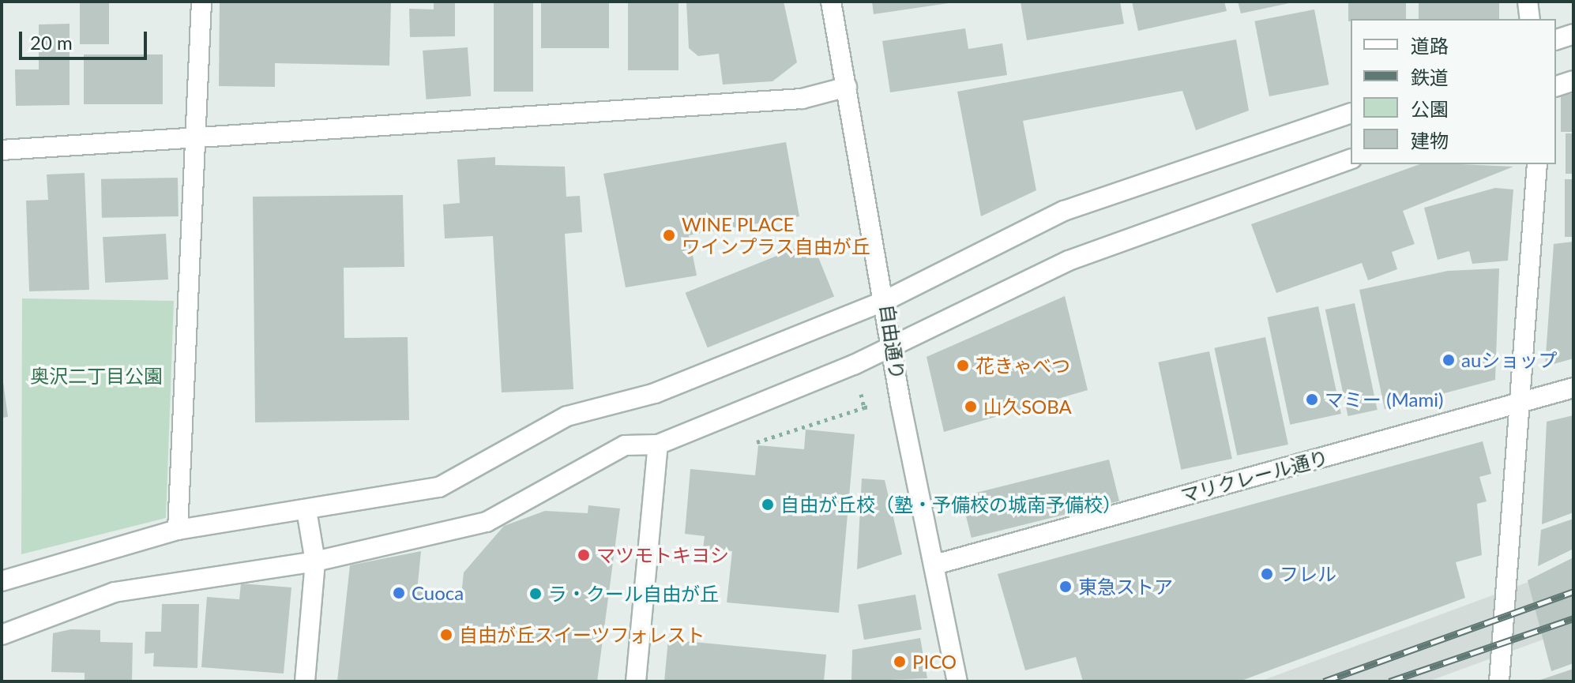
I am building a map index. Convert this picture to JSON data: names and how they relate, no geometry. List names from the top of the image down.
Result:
{
  "streets": {
    "street": ["自由通り", "マリクレール通り"]
  },
  "crossings": [
    ["自由通り", "マリクレール通り"]
  ],
  "parks": ["奥沢二丁目公園"],
  "places": [
    "WINE PLACE ワインプラス自由が丘",
    "auショップ",
    "花きゃべつ",
    "マミー (Mami)",
    "山久SOBA",
    "自由が丘校（塾・予備校の城南予備校）",
    "マツモトキヨシ",
    "フレル",
    "東急ストア",
    "Cuoca",
    "ラ・クール自由が丘",
    "自由が丘スイーツフォレスト",
    "PICO"
  ],
  "legend": [
    "道路",
    "鉄道",
    "公園",
    "建物"
  ],
  "scale_bar": "20 m"
}
